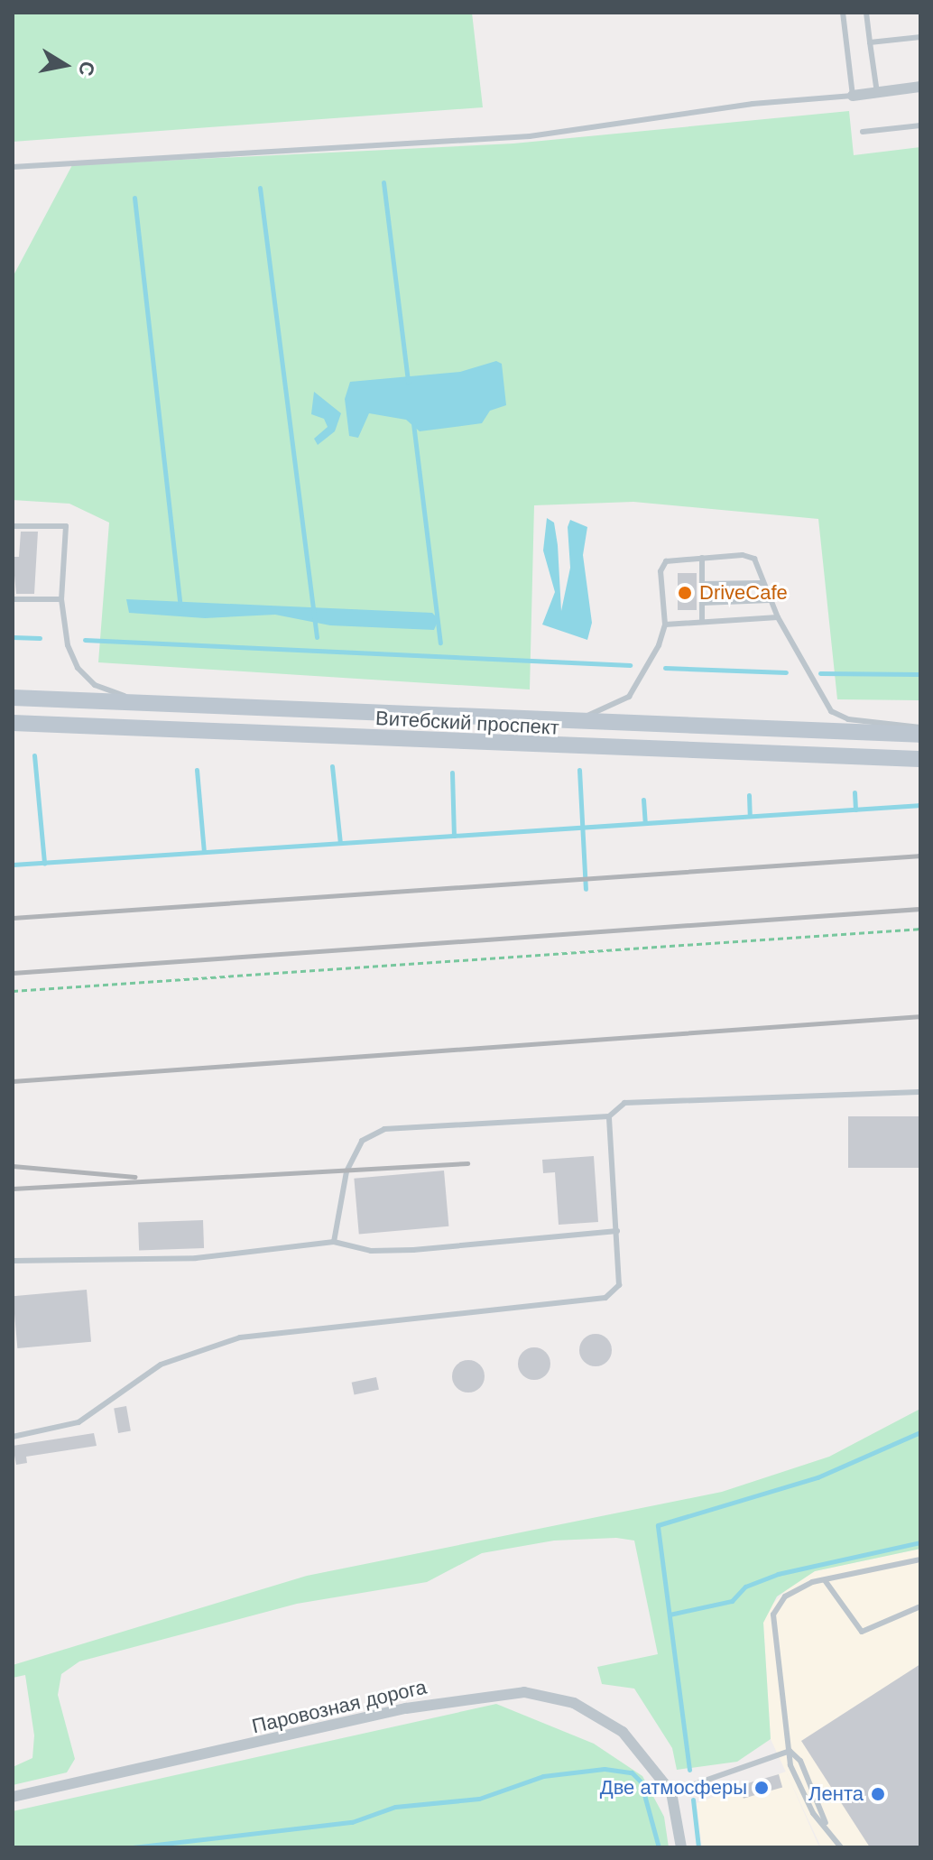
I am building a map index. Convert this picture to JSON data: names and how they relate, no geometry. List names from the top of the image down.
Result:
{
  "streets": {
    "main road": ["Витебский проспект"],
    "street": ["Паровозная дорога"]
  },
  "places": ["DriveCafe", "Две атмосферы", "Лента"],
  "north": "right"
}
